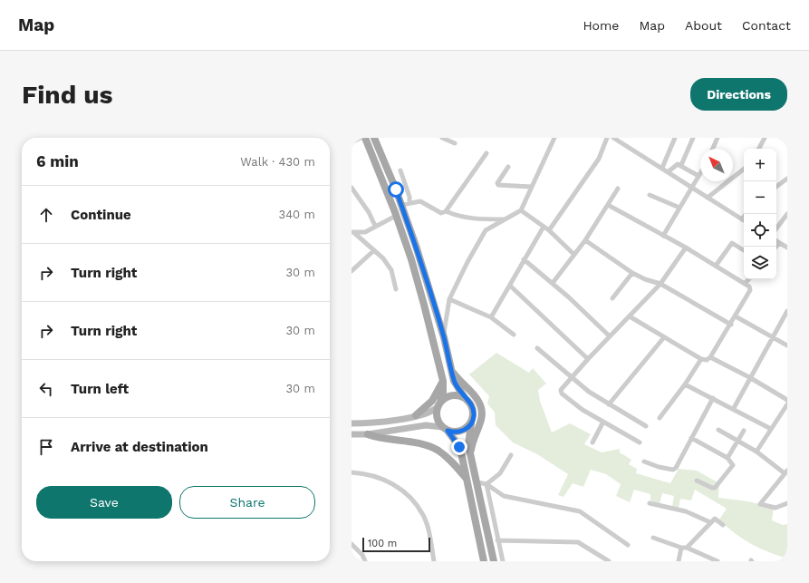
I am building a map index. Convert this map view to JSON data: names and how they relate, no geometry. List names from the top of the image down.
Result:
{
  "scale_bar": "100 m",
  "north": "top left",
  "page": {
    "header": "Map",
    "nav": [
      "Home",
      "Map",
      "About",
      "Contact"
    ],
    "buttons": [
      "Directions",
      ["Save", "Share"]
    ],
    "title": "Find us",
    "heading": ["6 min", "Walk · 430 m"],
    "map_buttons": ["+", "−"],
    "list": [
      ["Continue", "340 m"],
      ["Turn right", "30 m"],
      ["Turn right", "30 m"],
      ["Turn left", "30 m"],
      "Arrive at destination"
    ],
    "scale": "100 m"
  }
}
